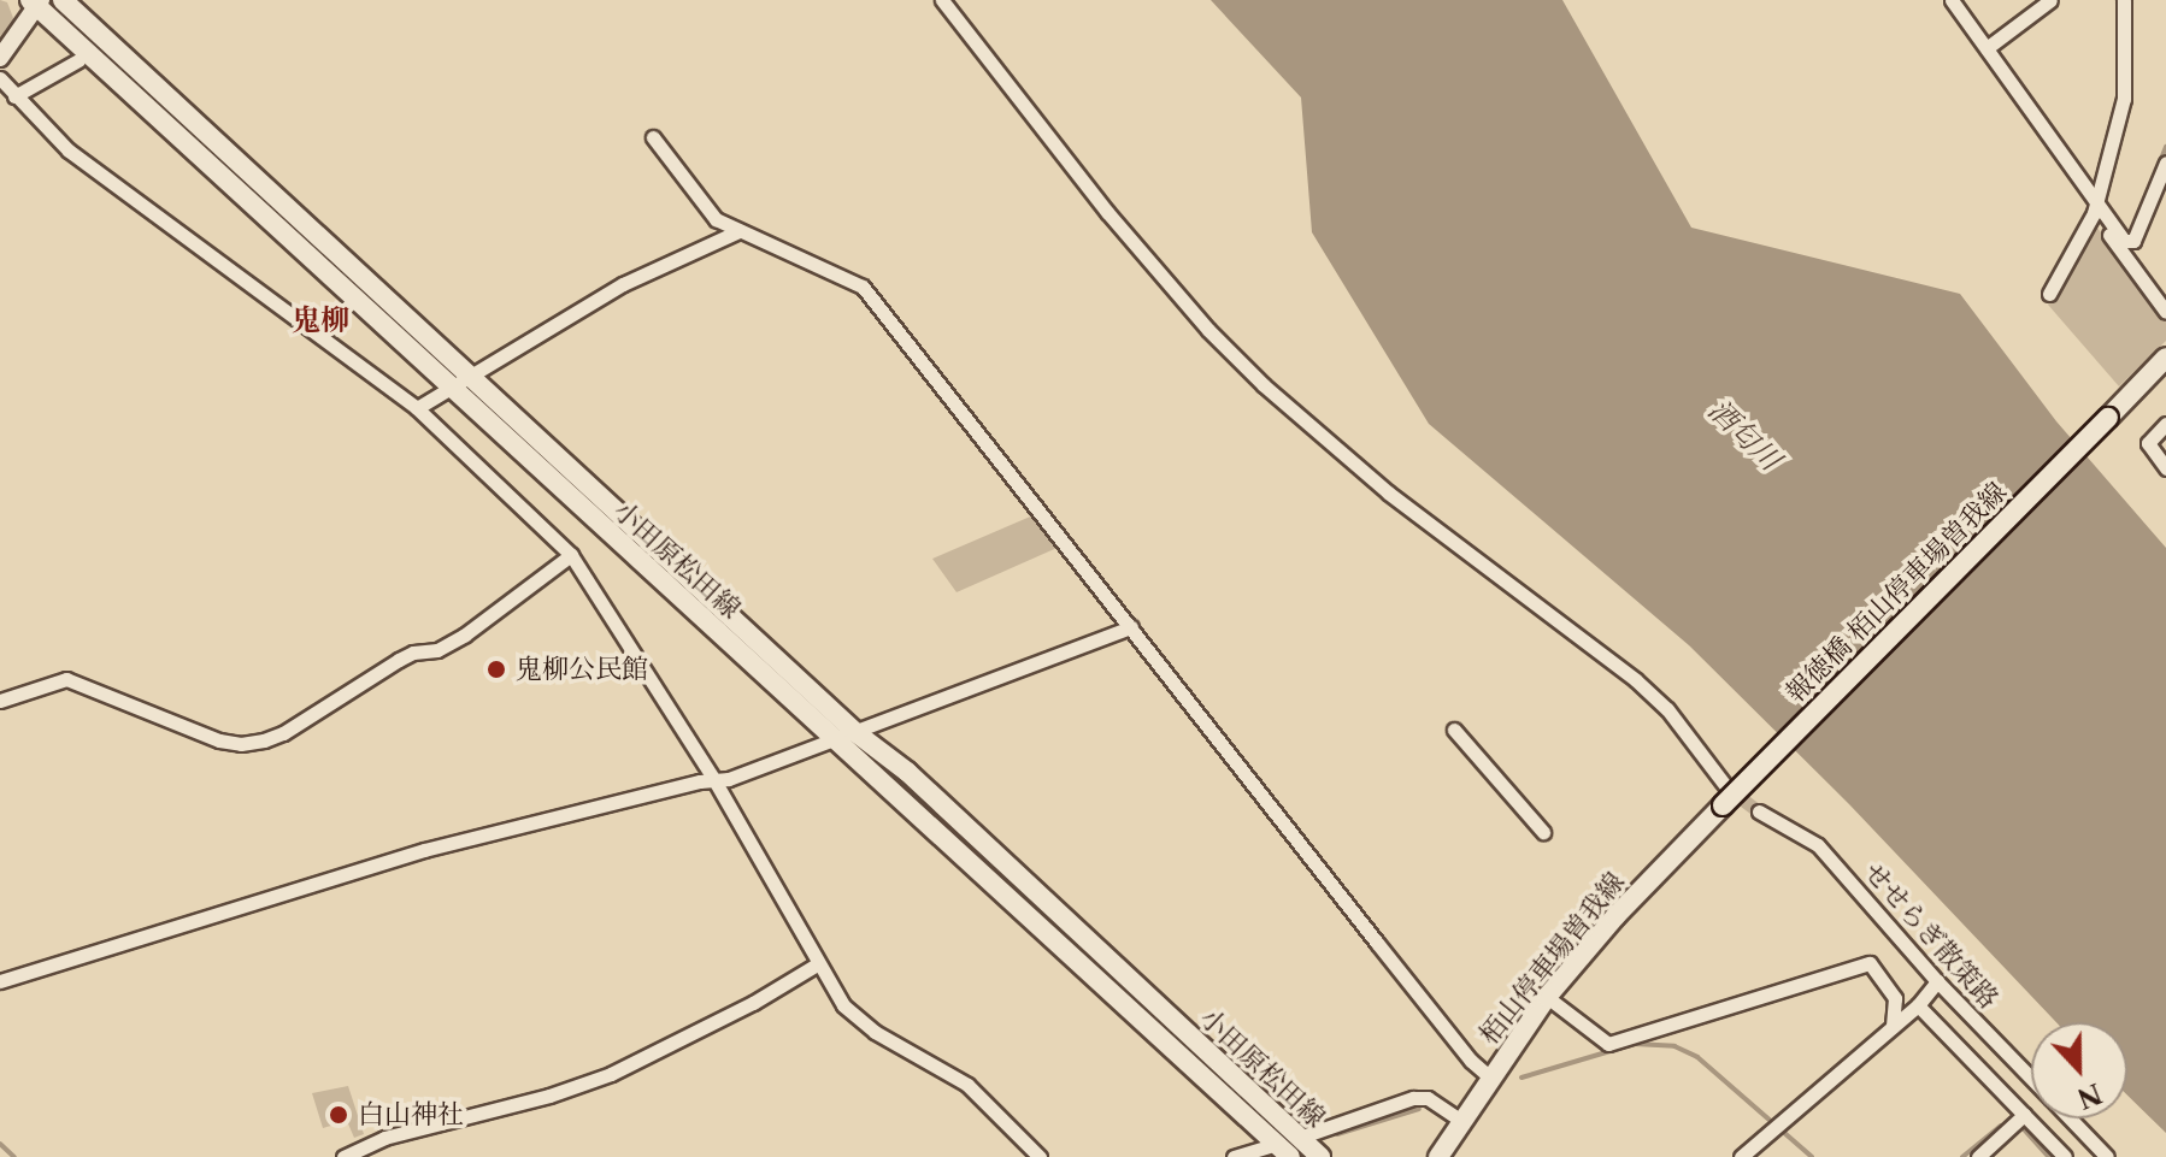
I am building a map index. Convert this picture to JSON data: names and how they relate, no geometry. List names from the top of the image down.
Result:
{
  "streets": {
    "main road": ["小田原松田線", "報徳橋 栢山停車場曽我線", "栢山停車場曽我線"],
    "street": ["せせらぎ散策路"]
  },
  "crossings": [
    ["報徳橋 栢山停車場曽我線", "栢山停車場曽我線"]
  ],
  "districts": ["鬼柳"],
  "water": ["酒匂川"],
  "places": ["鬼柳公民館", "白山神社"],
  "north": "bottom"
}
